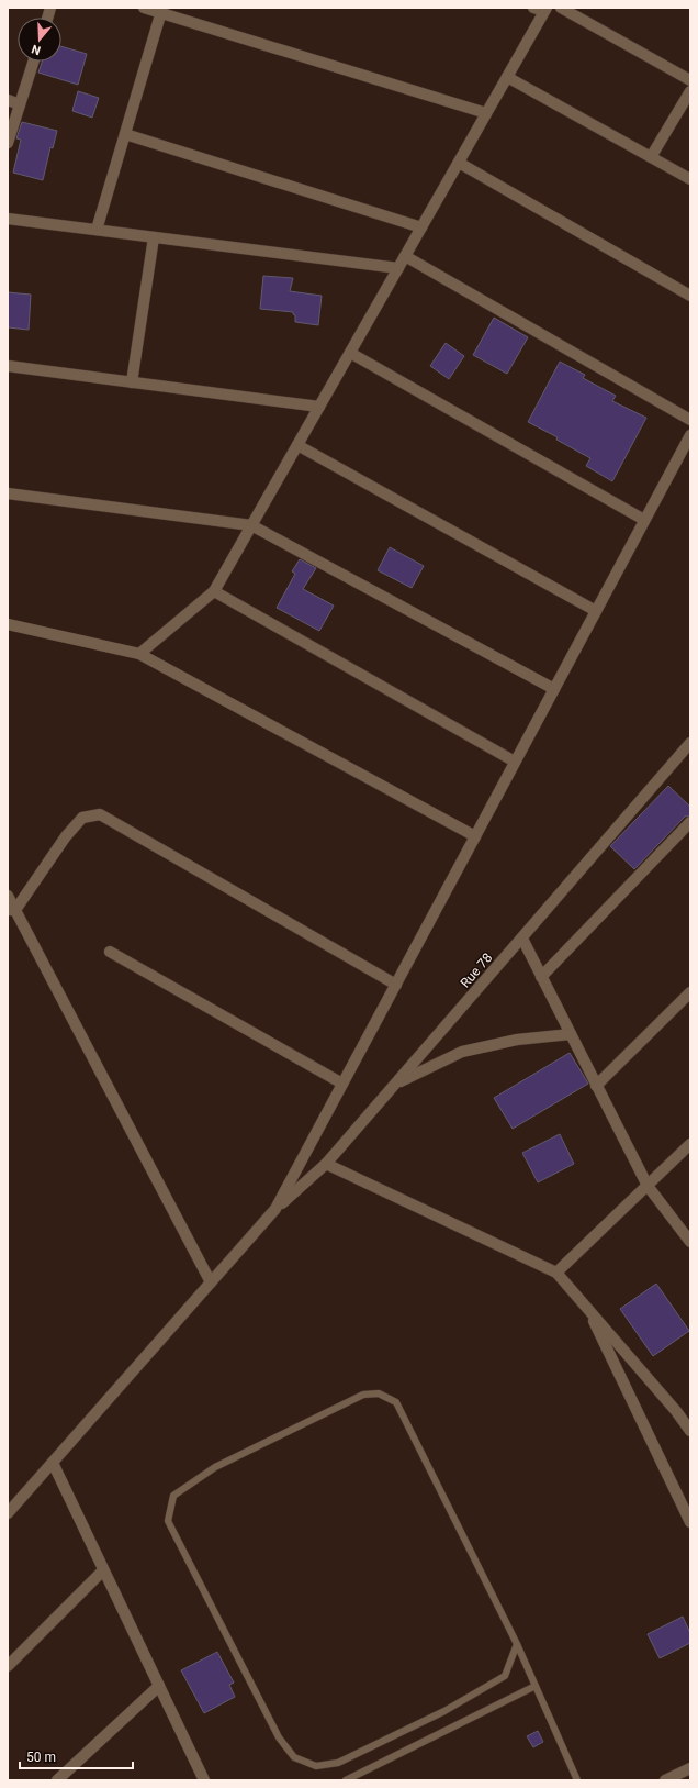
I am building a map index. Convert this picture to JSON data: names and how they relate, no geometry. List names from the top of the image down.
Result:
{
  "streets": {
    "street": ["Rue 78"]
  },
  "scale_bar": "50 m",
  "north": "bottom"
}
